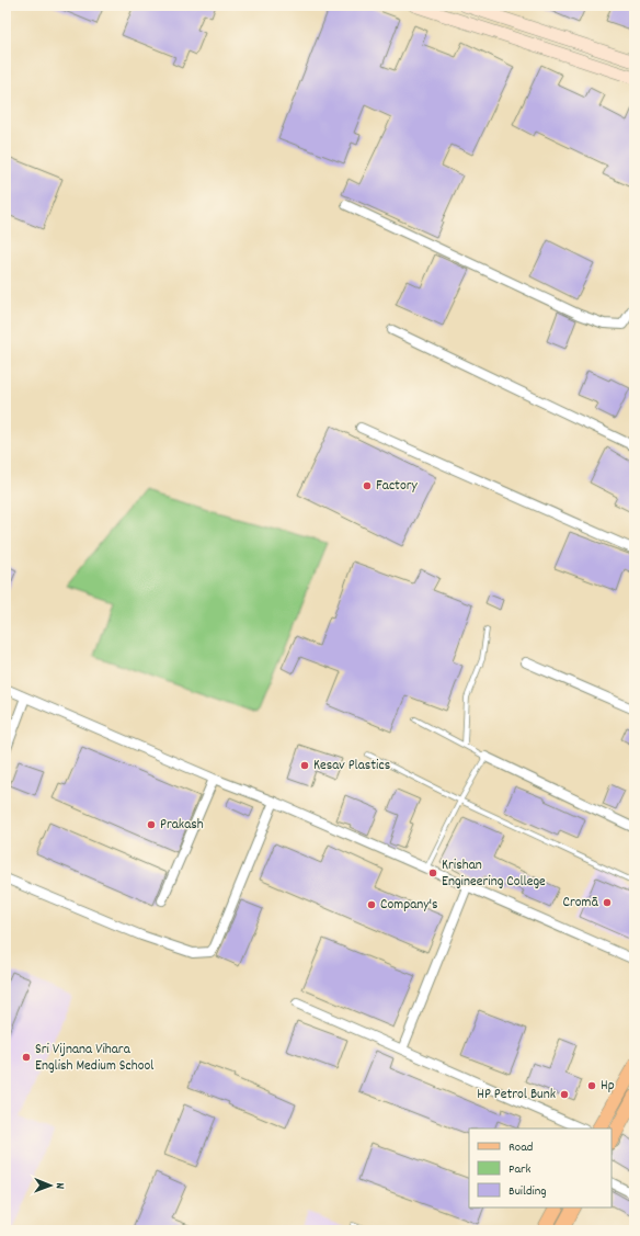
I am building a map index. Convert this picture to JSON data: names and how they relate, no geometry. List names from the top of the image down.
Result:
{
  "places": [
    "Factory",
    "Kesav Plastics",
    "Prakash",
    "Krishan Engineering College",
    "Cromā",
    "Company's",
    "Sri Vijnana Vihara English Medium School",
    "Hp",
    "HP Petrol Bunk"
  ],
  "legend": ["Road", "Park", "Building"],
  "north": "right"
}
